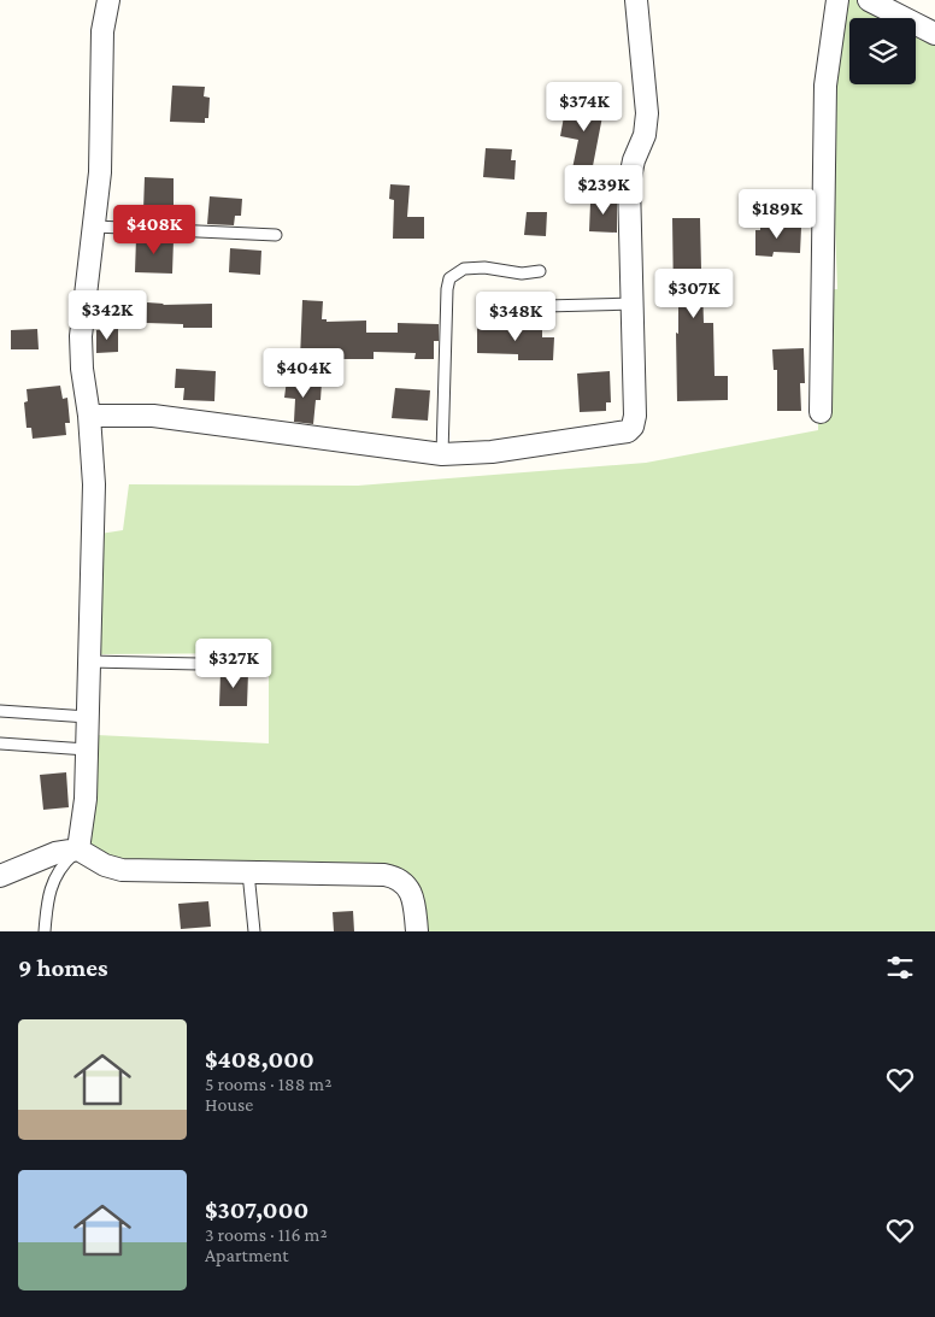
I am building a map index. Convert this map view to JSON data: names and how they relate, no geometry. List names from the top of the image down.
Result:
{
  "page": {
    "price": [
      "$374K",
      "$239K",
      "$189K",
      "$408K",
      "$307K",
      "$342K",
      "$348K",
      "$404K",
      "$327K"
    ],
    "heading": "9 homes",
    "list": [
      {
        "name": "$408,000",
        "note": "5 rooms · 188 m² · House"
      },
      {
        "name": "$307,000",
        "note": "3 rooms · 116 m² · Apartment"
      }
    ]
  }
}
